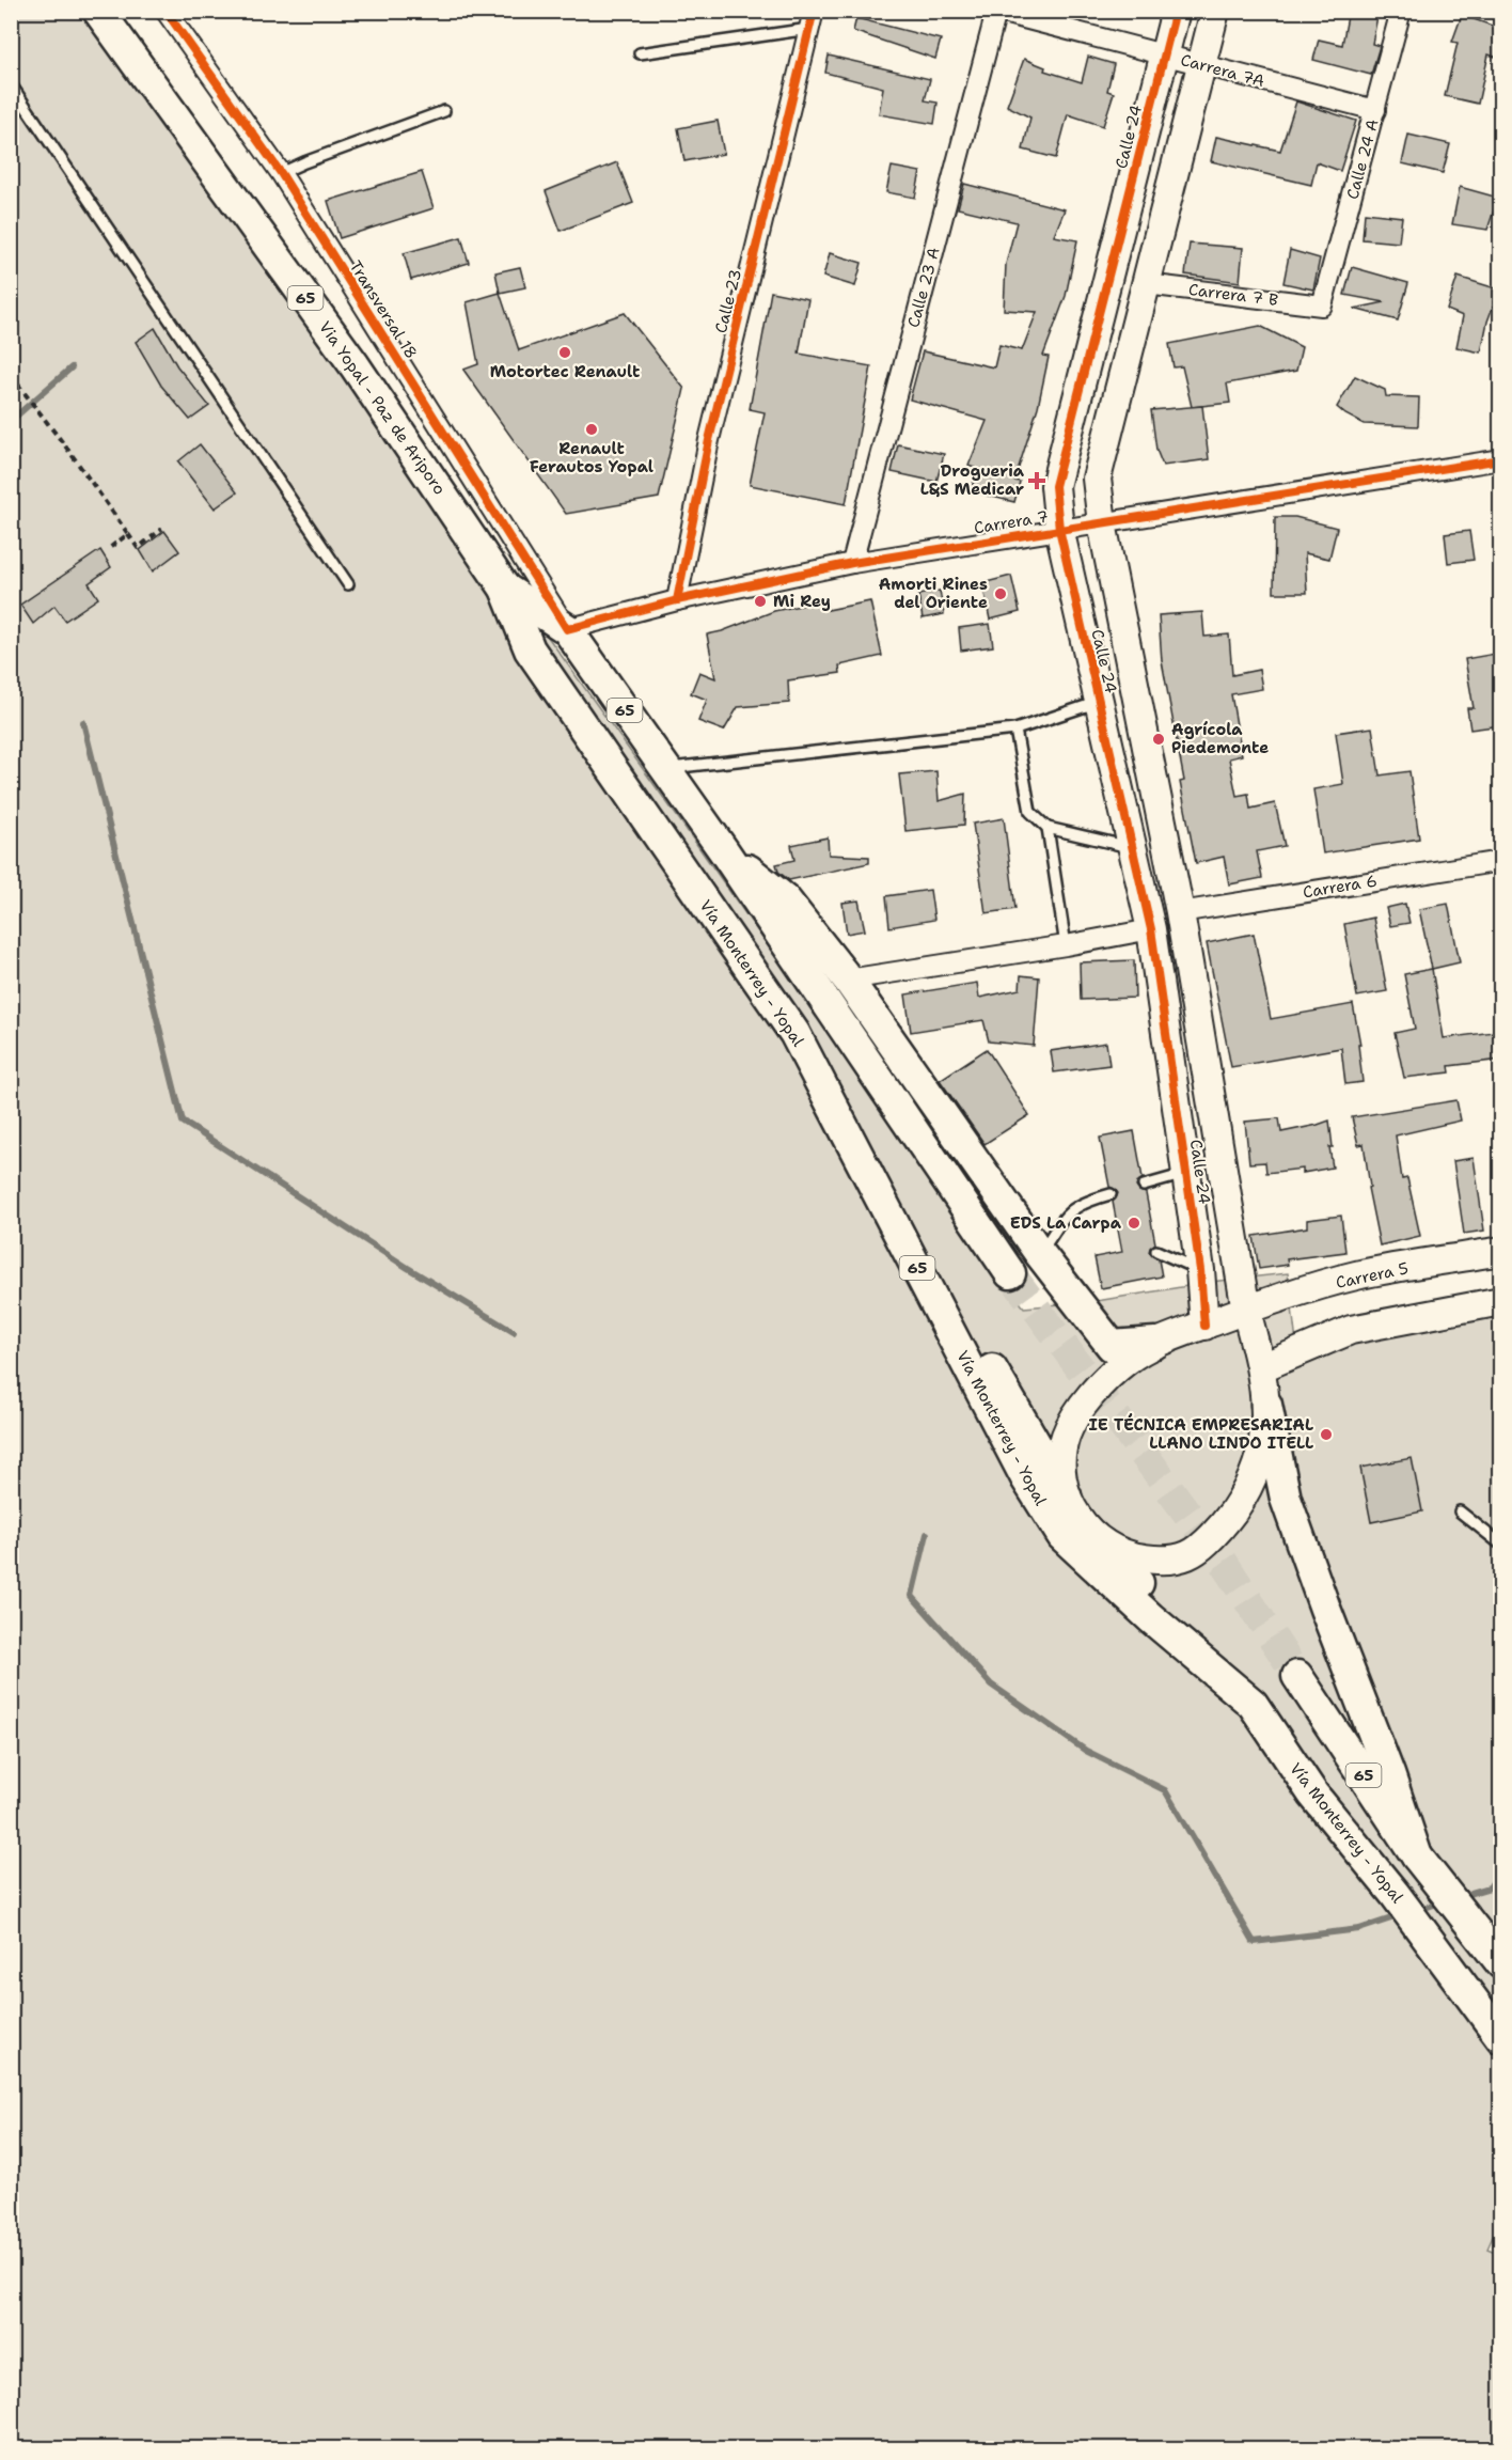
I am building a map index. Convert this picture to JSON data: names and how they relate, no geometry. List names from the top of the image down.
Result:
{
  "streets": {
    "main road": ["65", "Via Yopal - Paz de Ariporo", "Vía Monterrey - Yopal"],
    "street": [
      "Carrera 7A",
      "Calle 24",
      "Calle 24 A",
      "Calle 23 A",
      "Carrera 7 B",
      "Calle 23",
      "Transversal 18",
      "Carrera 7",
      "Carrera 6",
      "Carrera 5"
    ]
  },
  "crossings": [
    ["Carrera 7A", "Calle 24"],
    ["Carrera 7A", "Calle 24 A"],
    ["Carrera 7A", "Calle 23 A"],
    ["Calle 24", "Carrera 7 B"],
    ["Calle 24", "Carrera 7"],
    ["Calle 24", "Carrera 6"],
    ["Calle 24", "Carrera 5"],
    ["Calle 24 A", "Carrera 7 B"],
    ["Calle 23 A", "Carrera 7"],
    ["65", "Transversal 18"],
    ["65", "Via Yopal - Paz de Ariporo"],
    ["65", "Carrera 7"],
    ["65", "Vía Monterrey - Yopal"],
    ["Calle 23", "Carrera 7"],
    ["Transversal 18", "Carrera 7"],
    ["Via Yopal - Paz de Ariporo", "Vía Monterrey - Yopal"]
  ],
  "places": {
    "other": [
      "Motortec Renault",
      "Renault Ferautos Yopal",
      "Amorti Rines del Oriente",
      "Mi Rey",
      "Agrícola Piedemonte",
      "EDS La Carpa",
      "IE TÉCNICA EMPRESARIAL LLANO LINDO ITELL"
    ],
    "health": ["Drogueria L&S Medicar"]
  }
}
